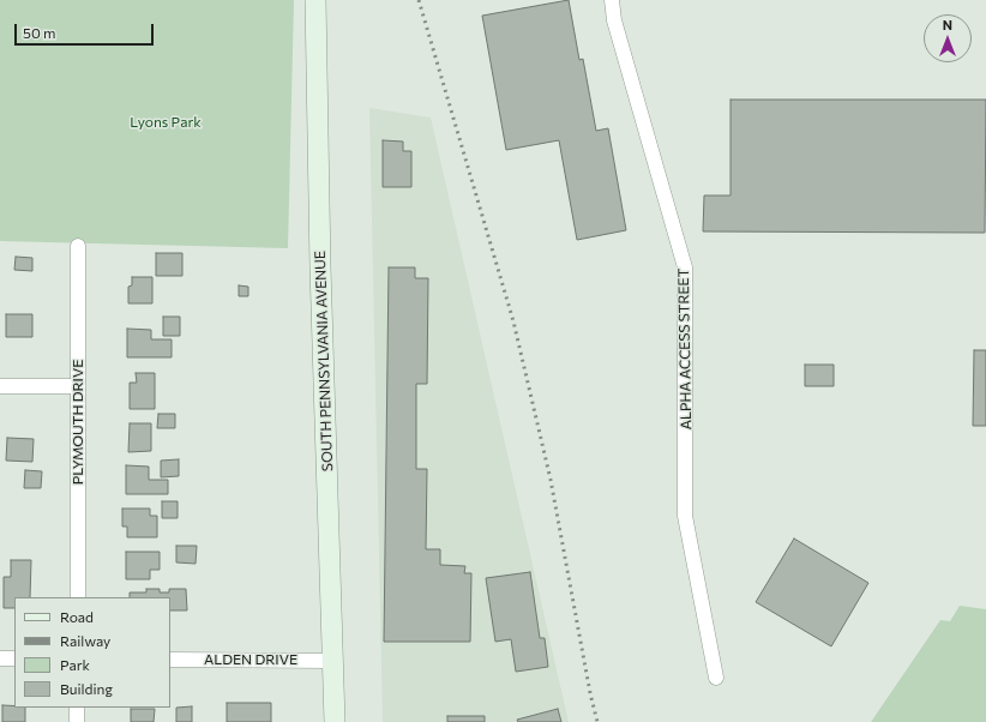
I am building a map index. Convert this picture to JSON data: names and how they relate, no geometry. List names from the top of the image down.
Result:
{
  "streets": {
    "main road": ["SOUTH PENNSYLVANIA AVENUE"],
    "street": ["ALPHA ACCESS STREET", "PLYMOUTH DRIVE", "ALDEN DRIVE"]
  },
  "crossings": [
    ["SOUTH PENNSYLVANIA AVENUE", "ALDEN DRIVE"]
  ],
  "parks": ["Lyons Park"],
  "legend": [
    "Road",
    "Railway",
    "Park",
    "Building"
  ],
  "scale_bar": "50 m",
  "north": "top"
}
